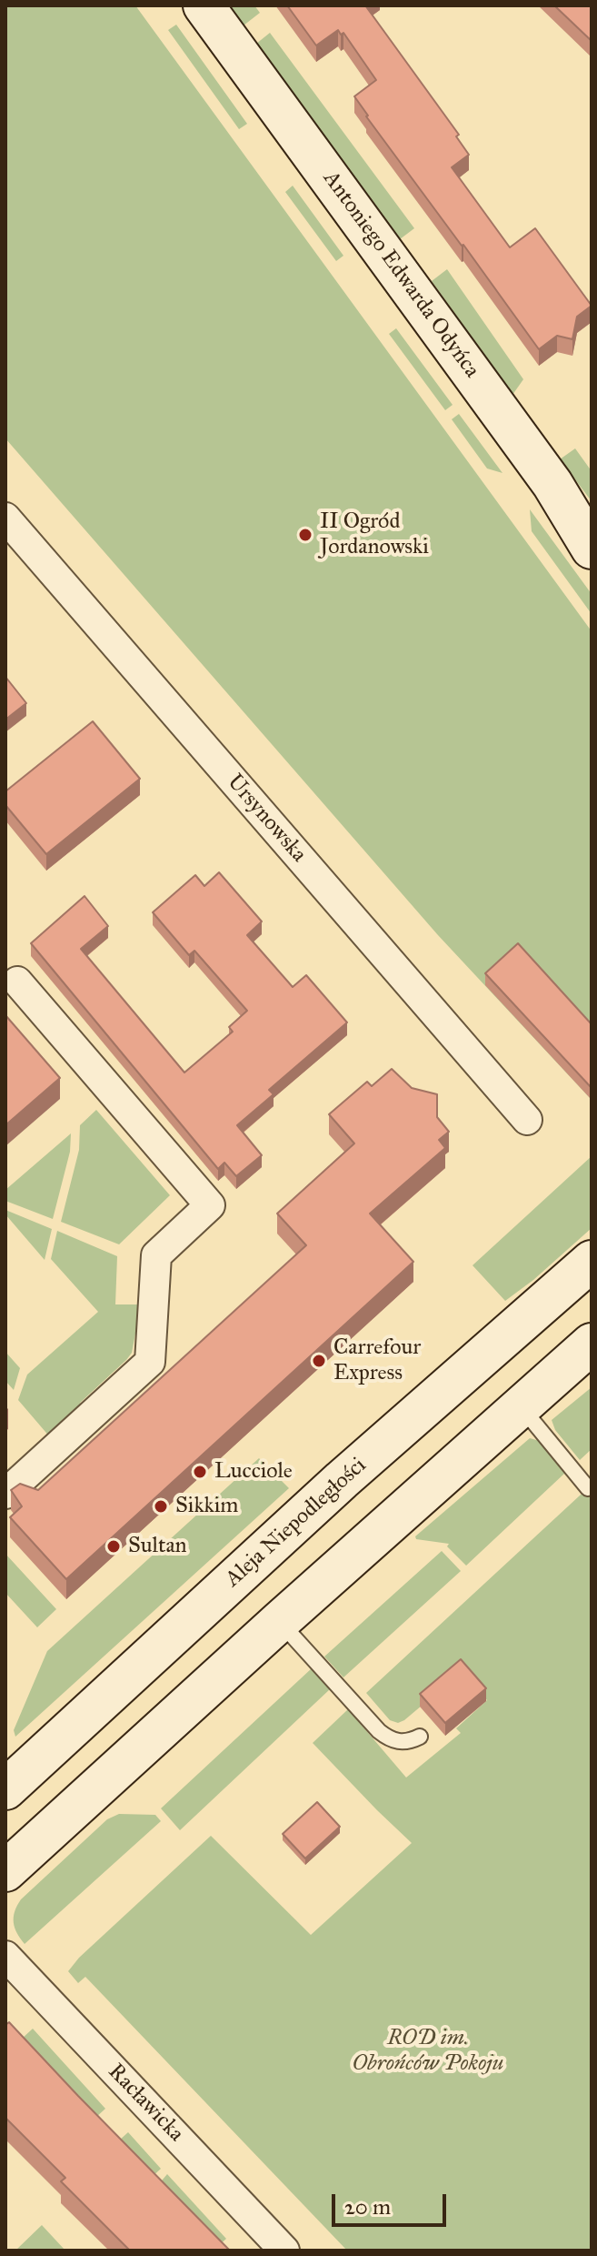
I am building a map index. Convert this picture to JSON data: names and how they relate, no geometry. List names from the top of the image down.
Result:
{
  "streets": {
    "main road": ["Antoniego Edwarda Odyńca", "Aleja Niepodległości"],
    "street": ["Ursynowska", "Racławicka"]
  },
  "parks": ["ROD im. Obrońców Pokoju"],
  "places": [
    "II Ogród Jordanowski",
    "Carrefour Express",
    "Lucciole",
    "Sikkim",
    "Sultan"
  ],
  "scale_bar": "20 m"
}
